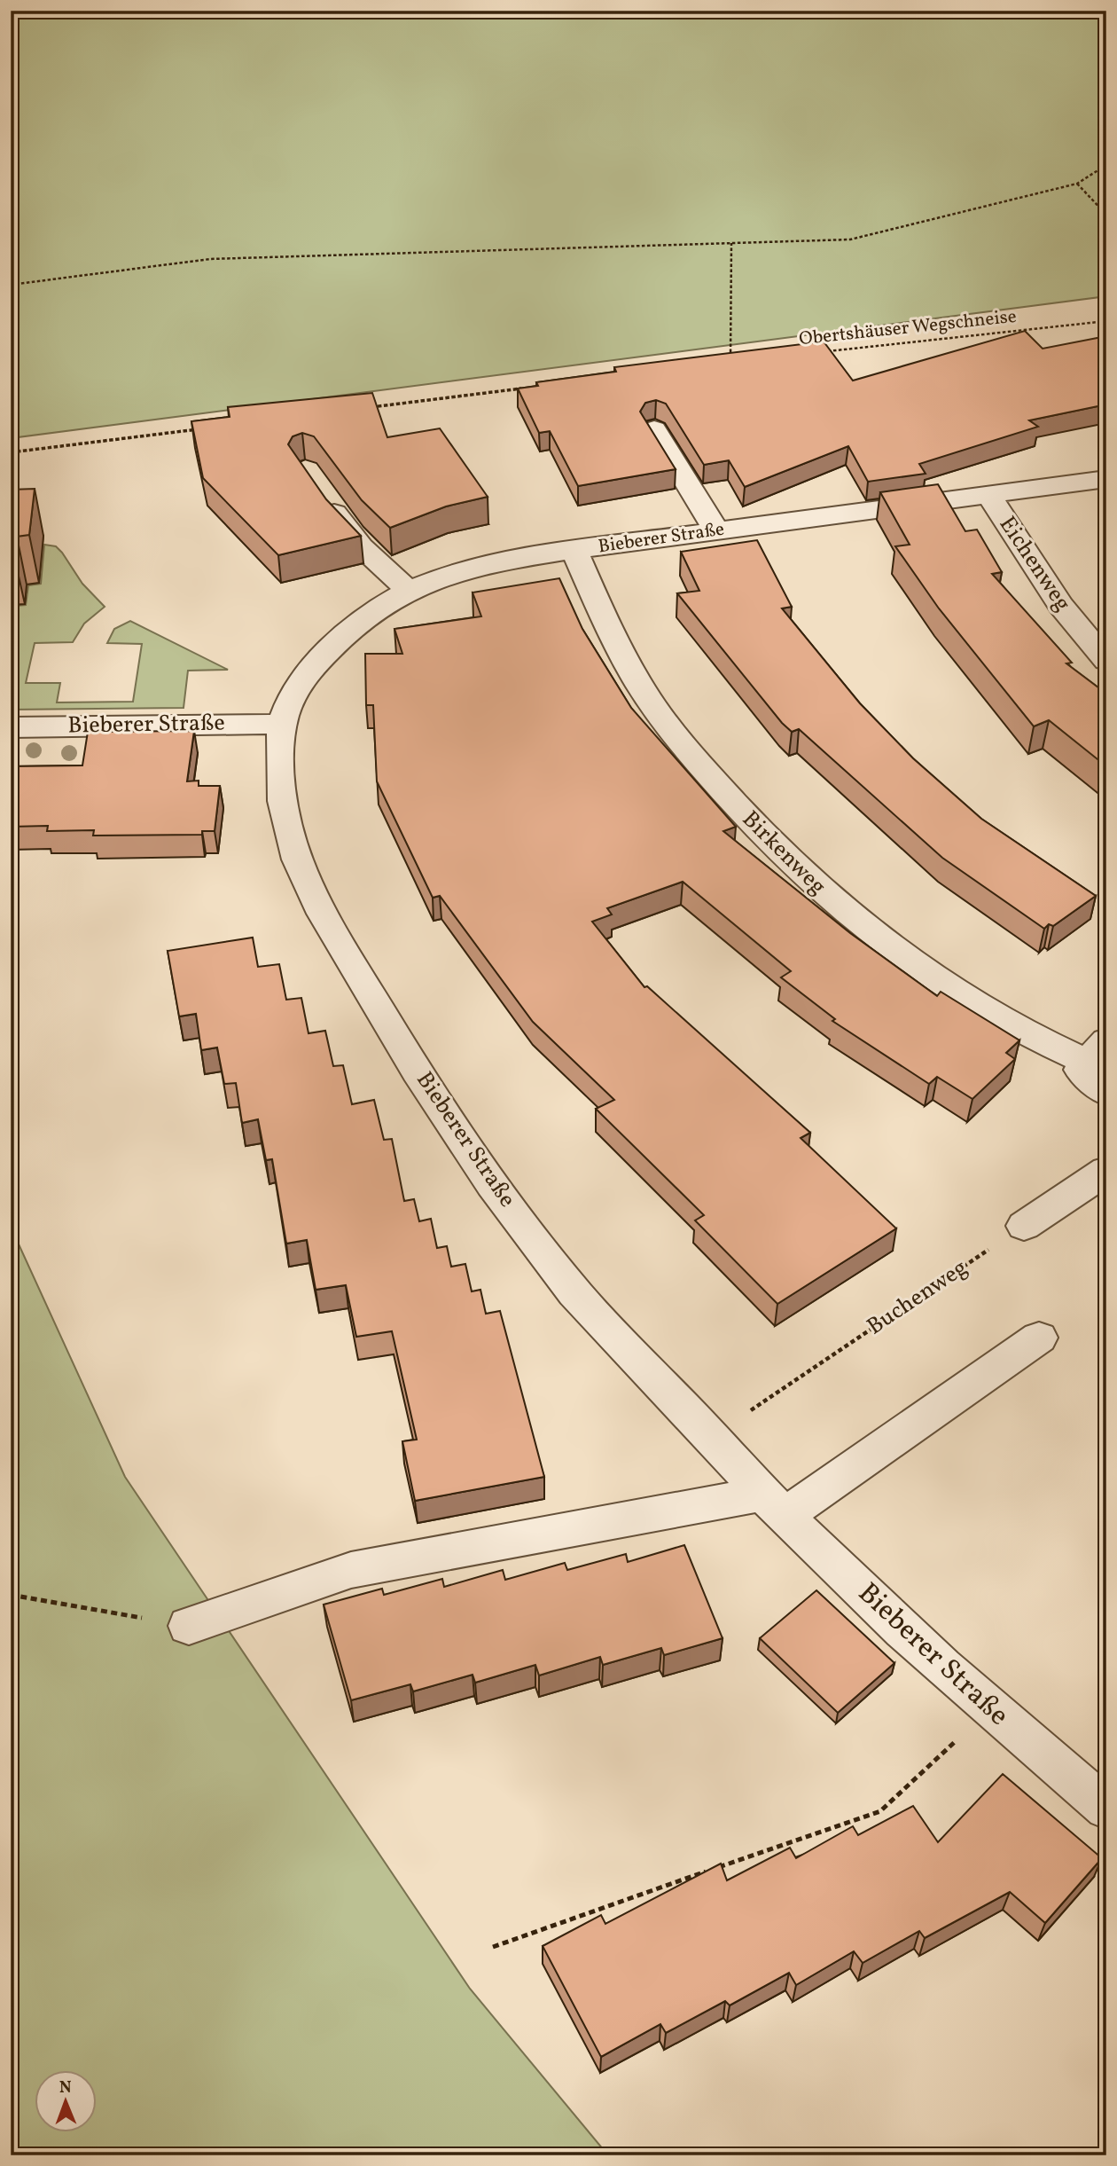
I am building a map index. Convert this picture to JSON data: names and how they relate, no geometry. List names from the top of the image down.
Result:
{
  "streets": {
    "street": ["Bieberer Straße", "Eichenweg", "Birkenweg"],
    "path": ["Obertshäuser Wegschneise", "Buchenweg"]
  },
  "crossings": [
    ["Bieberer Straße", "Eichenweg"],
    ["Bieberer Straße", "Birkenweg"]
  ],
  "north": "top"
}
